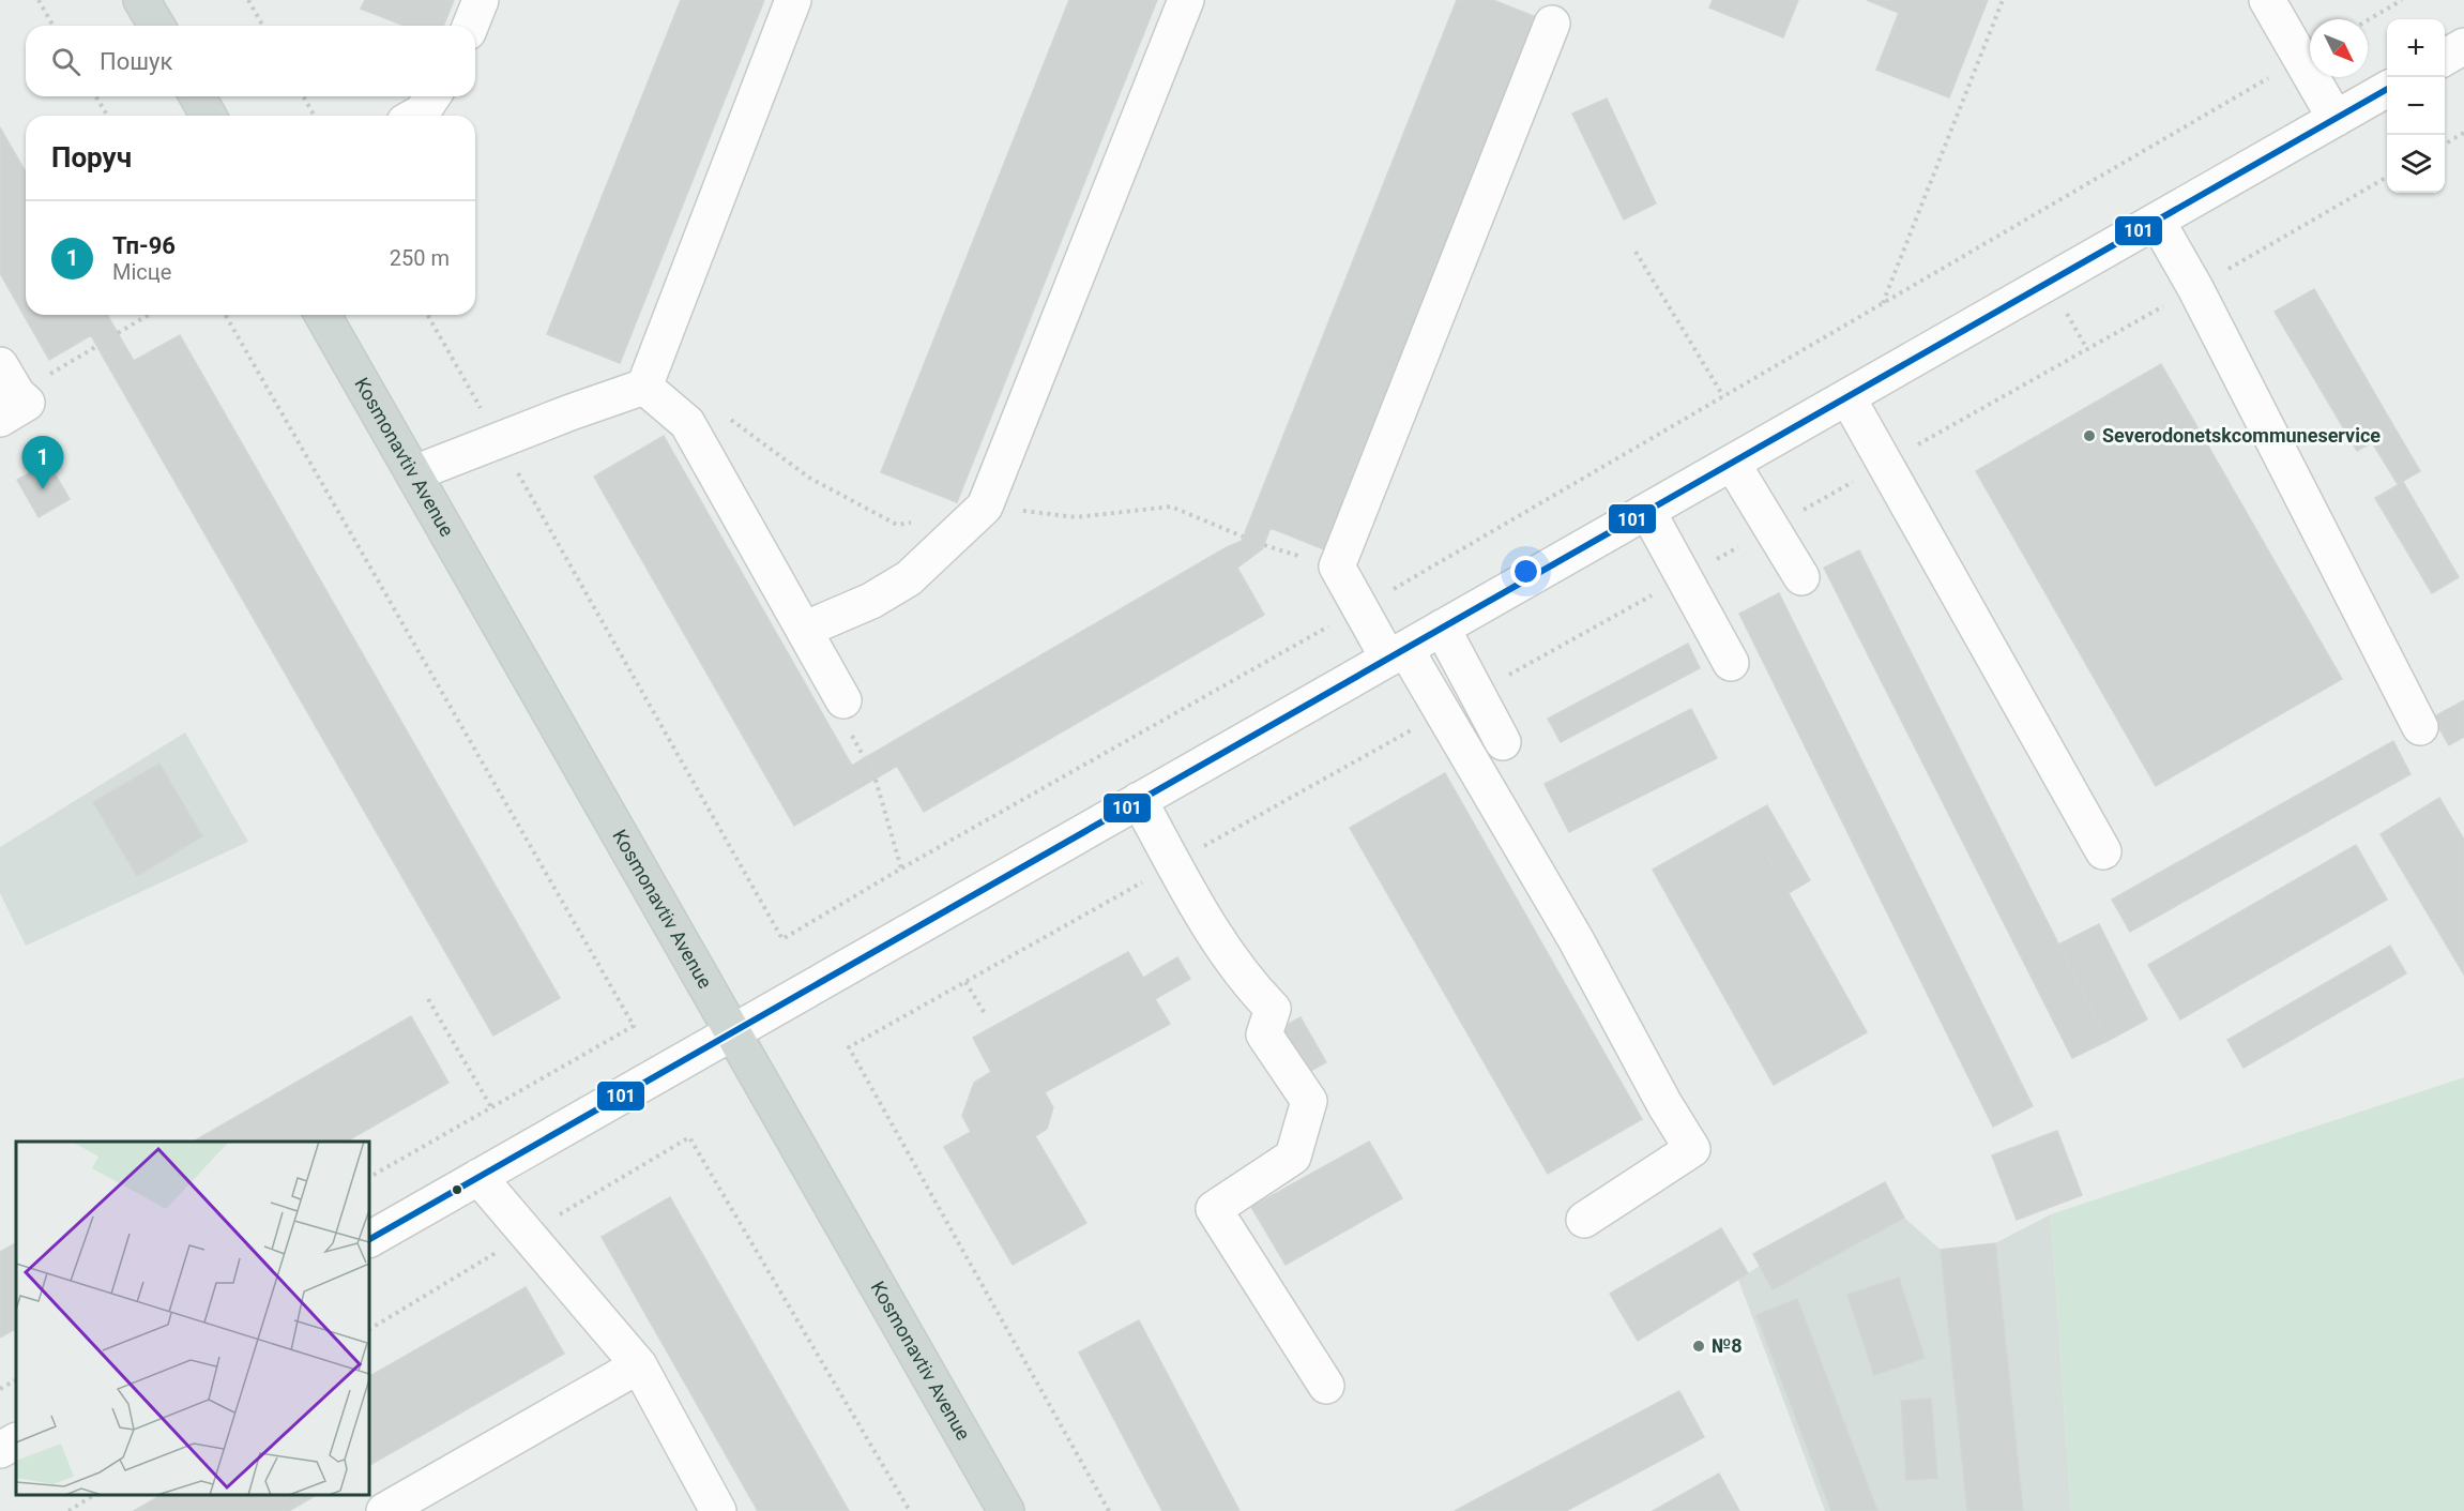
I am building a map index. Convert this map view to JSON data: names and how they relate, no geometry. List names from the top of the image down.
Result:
{
  "streets": {
    "main road": ["Kosmonavtiv Avenue"]
  },
  "places": ["Severodonetskcommuneservice", "№8"],
  "lines": ["transit line 101"],
  "north": "bottom right",
  "page": {
    "map_buttons": ["+", "−"],
    "search": "Пошук",
    "heading": "Поруч",
    "list": [
      {
        "mark": "1",
        "name": "Тп-96",
        "note": "Місце",
        "value": "250 m"
      }
    ],
    "pins": "1"
  }
}
